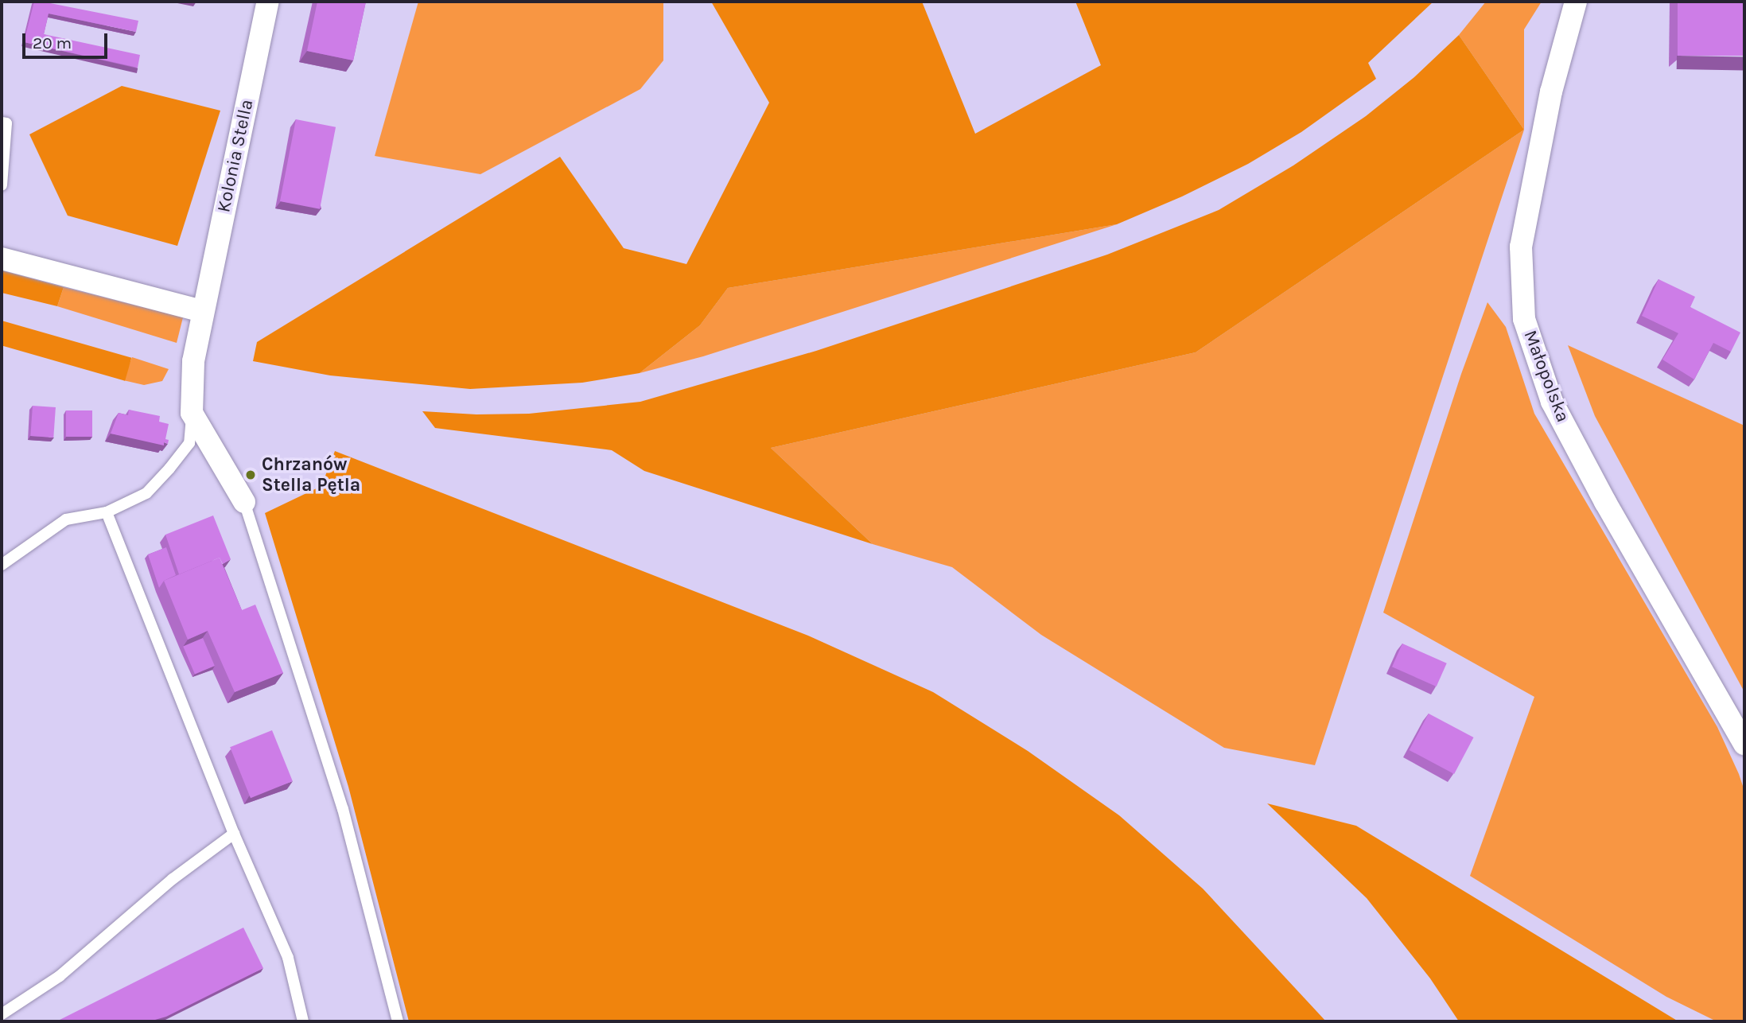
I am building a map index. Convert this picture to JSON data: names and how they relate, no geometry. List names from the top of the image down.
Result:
{
  "streets": {
    "street": ["Kolonia Stella", "Małopolska"]
  },
  "places": ["Chrzanów Stella Pętla"],
  "scale_bar": "20 m"
}
